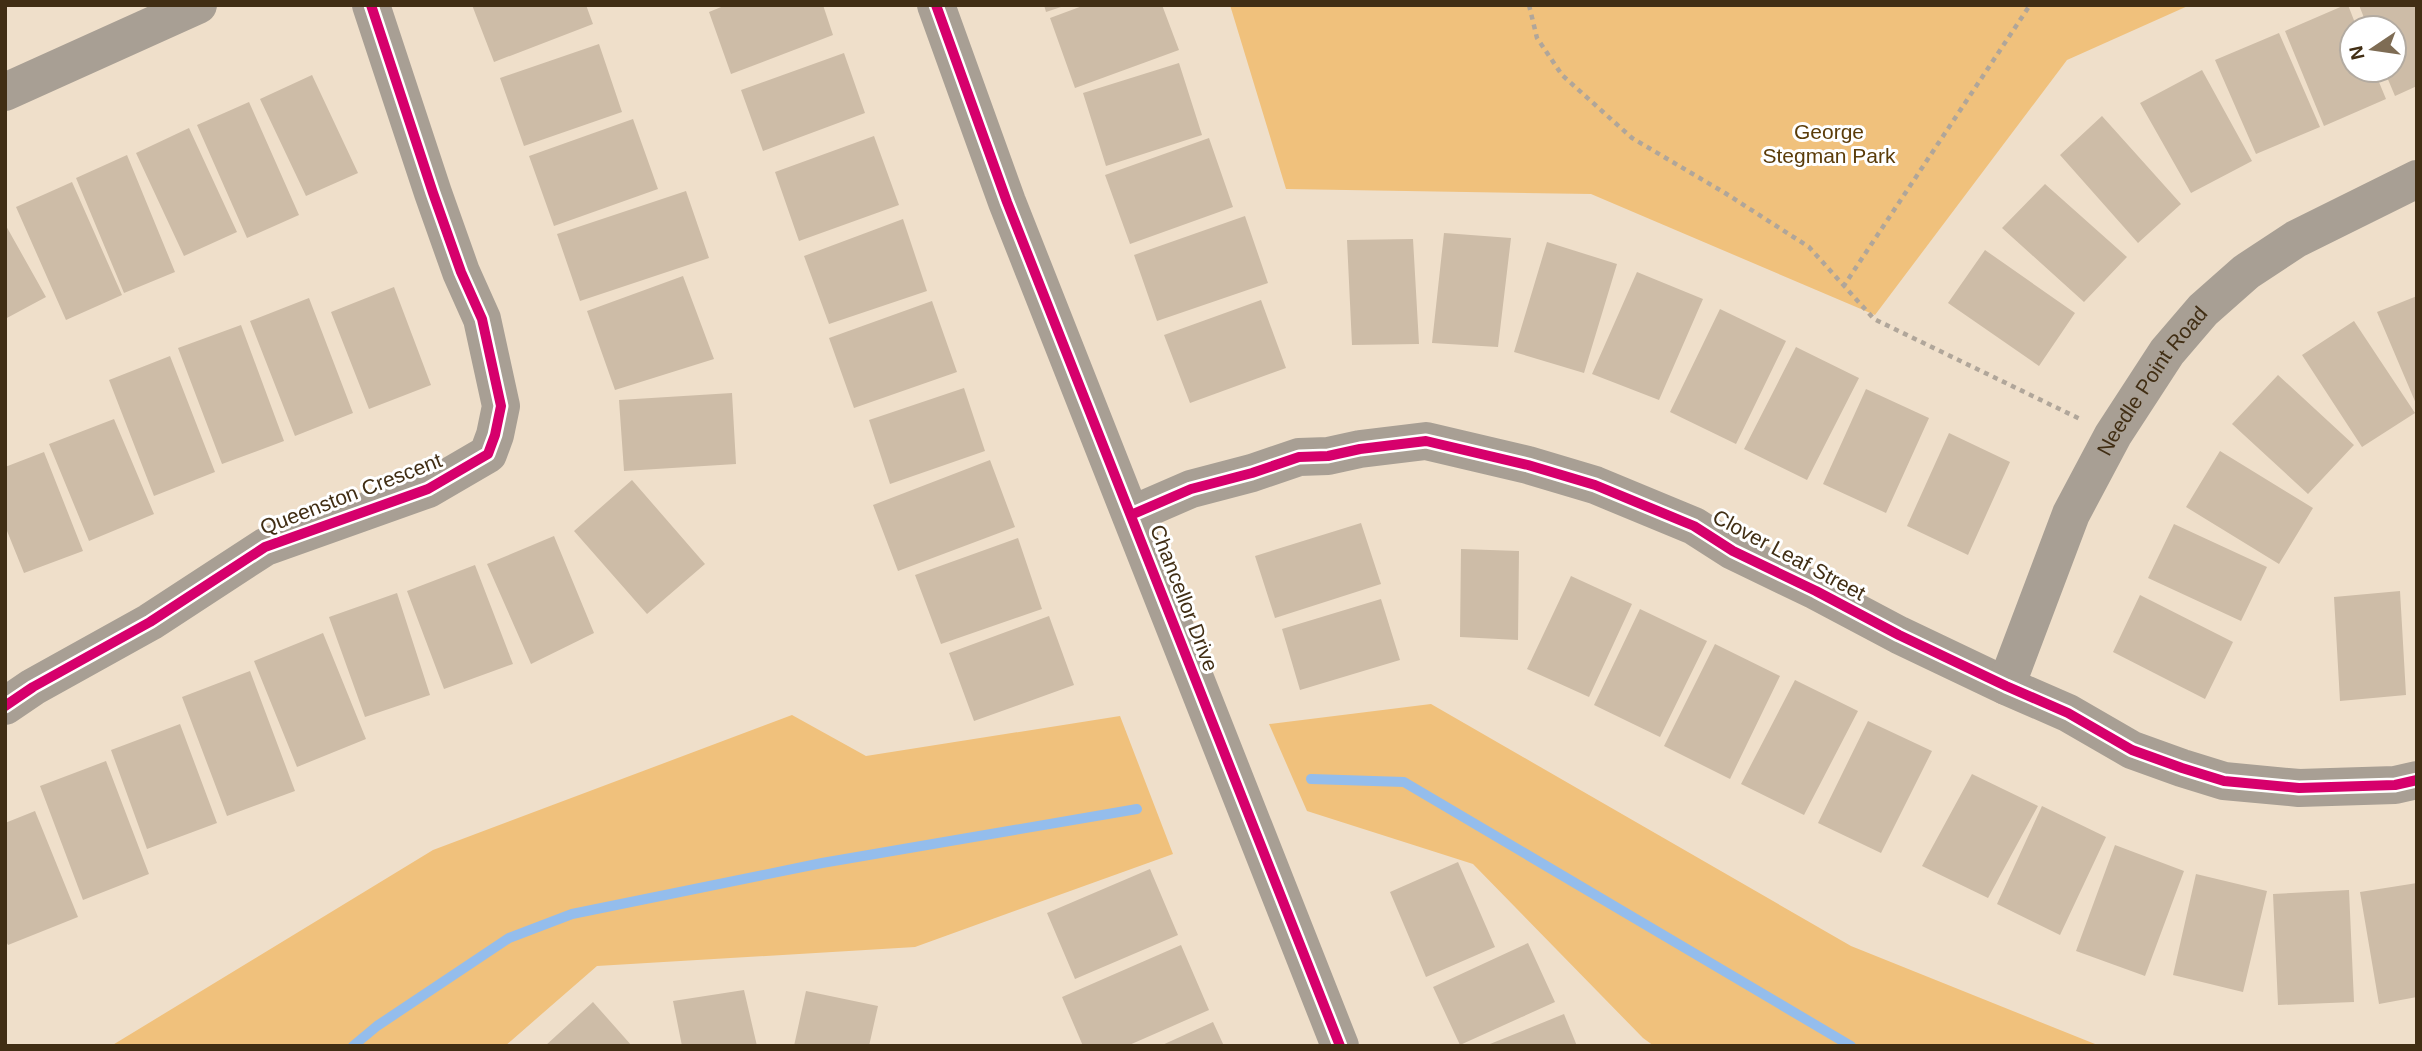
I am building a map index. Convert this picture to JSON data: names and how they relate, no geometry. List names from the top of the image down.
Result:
{
  "streets": {
    "street": [
      "Needle Point Road",
      "Queenston Crescent",
      "Clover Leaf Street",
      "Chancellor Drive"
    ]
  },
  "crossings": [
    ["Needle Point Road", "Clover Leaf Street"],
    ["Clover Leaf Street", "Chancellor Drive"]
  ],
  "parks": ["George Stegman Park"],
  "north": "left"
}
